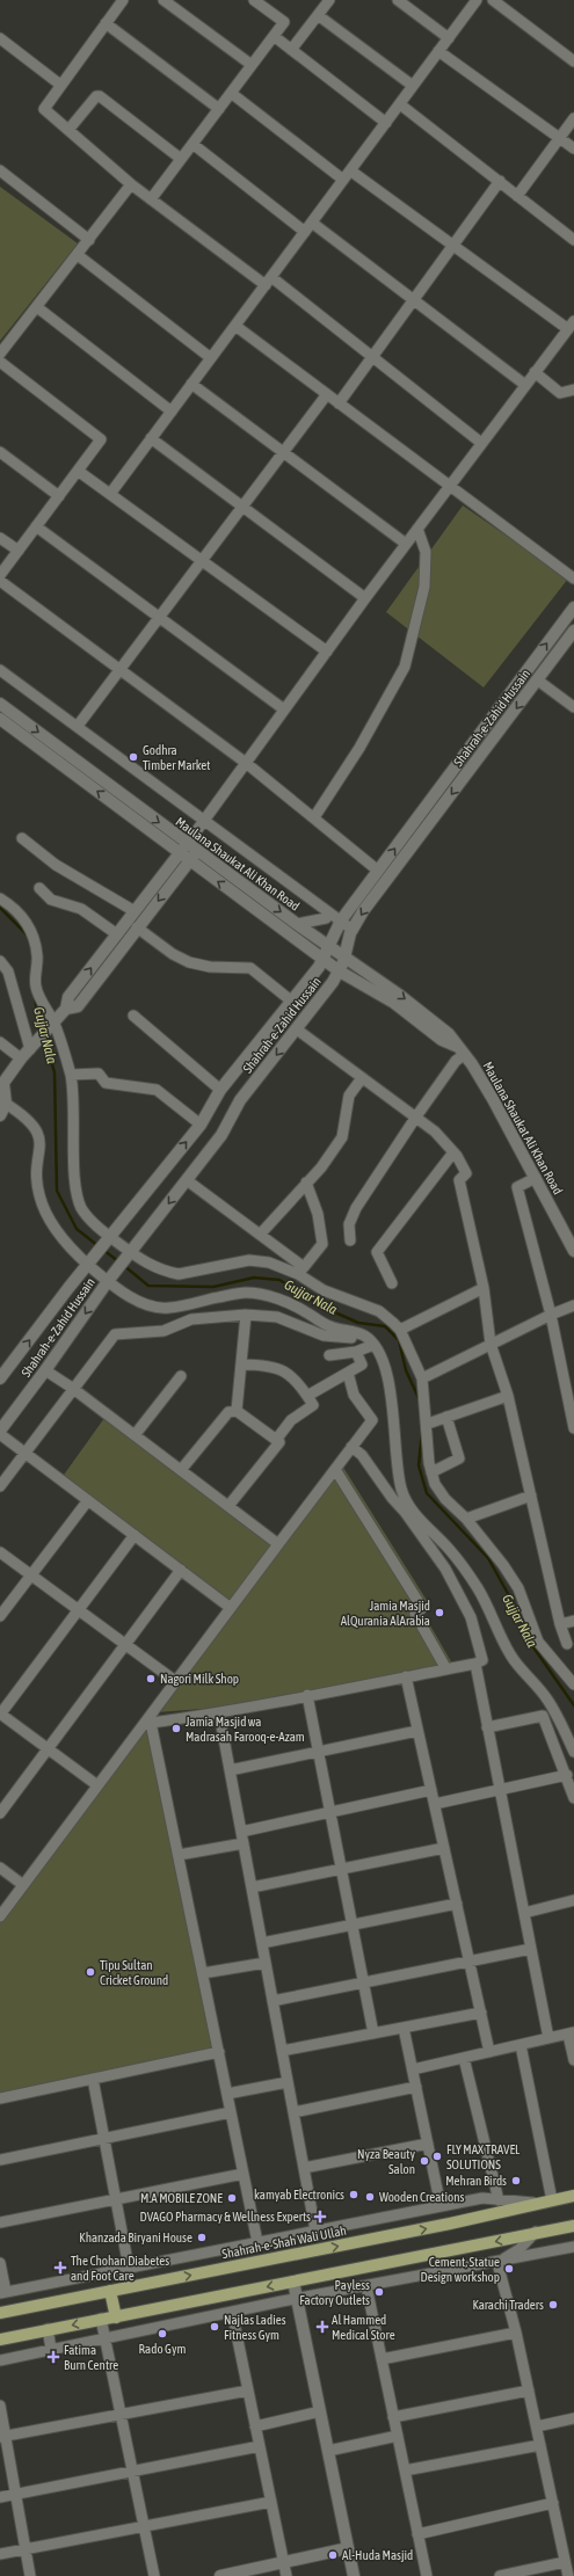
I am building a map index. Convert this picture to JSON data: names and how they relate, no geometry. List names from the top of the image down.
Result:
{
  "streets": {
    "main road": ["Shahrah-e-Zahid Hussain", "Maulana Shaukat Ali Khan Road", "Shahrah-e-Shah Wali Ullah"]
  },
  "crossings": [
    ["Shahrah-e-Zahid Hussain", "Maulana Shaukat Ali Khan Road"]
  ],
  "water": ["Gujjar Nala"],
  "places": {
    "other": [
      "Godhra Timber Market",
      "Jamia Masjid AlQurania AlArabia",
      "Nagori Milk Shop",
      "Jamia Masjid wa Madrasah Farooq-e-Azam",
      "Tipu Sultan Cricket Ground",
      "FLY MAX TRAVEL SOLUTIONS",
      "Nyza Beauty Salon",
      "Mehran Birds",
      "kamyab Electronics",
      "Wooden Creations",
      "M.A MOBILE ZONE",
      "Khanzada Biryani House",
      "Cement, Statue Design workshop",
      "Payless Factory Outlets",
      "Karachi Traders",
      "Najlas Ladies Fitness Gym",
      "Rado Gym",
      "Al-Huda Masjid"
    ],
    "health": [
      "DVAGO Pharmacy & Wellness Experts",
      "The Chohan Diabetes and Foot Care",
      "Al Hammed Medical Store",
      "Fatima Burn Centre"
    ]
  }
}
